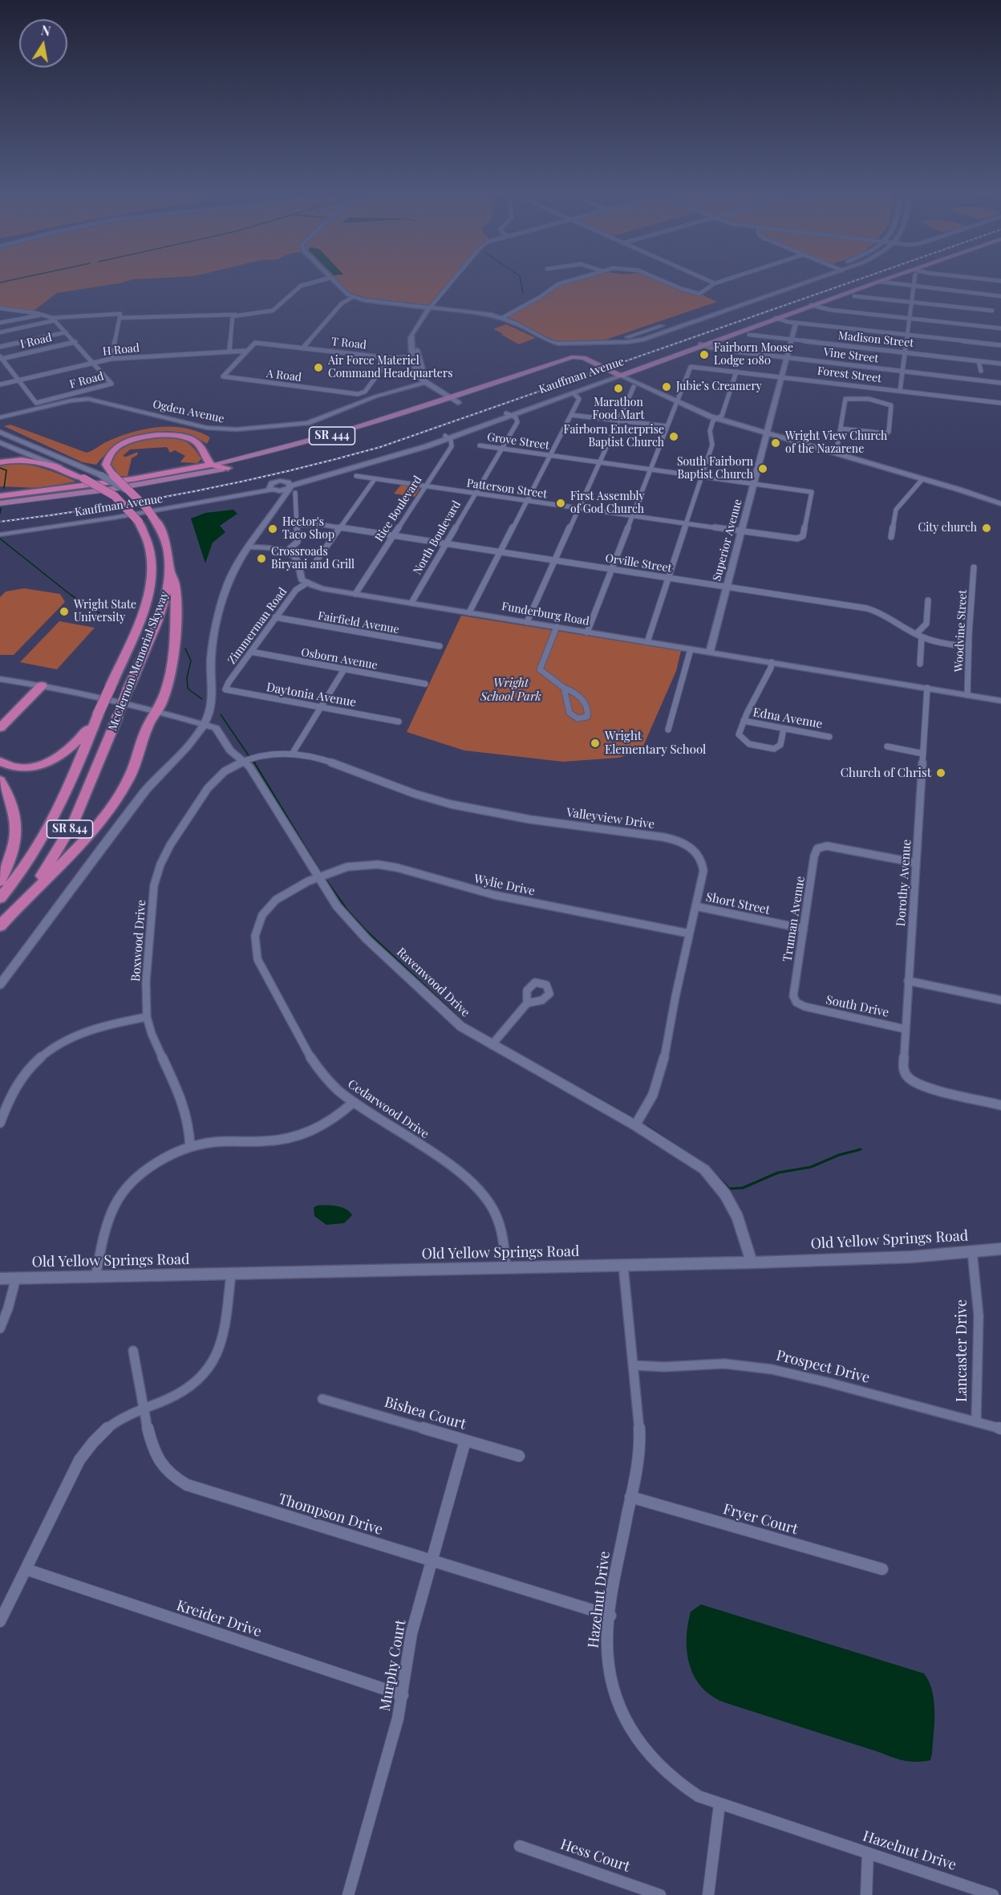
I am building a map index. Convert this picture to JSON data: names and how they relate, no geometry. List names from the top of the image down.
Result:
{
  "streets": {
    "highway": ["SR 444", "McClernon Memorial Skyway", "SR 844"],
    "main road": ["Kauffman Avenue"],
    "street": [
      "Madison Street",
      "I Road",
      "T Road",
      "H Road",
      "Vine Street",
      "Forest Street",
      "A Road",
      "F Road",
      "Ogden Avenue",
      "Grove Street",
      "Patterson Street",
      "Rice Boulevard",
      "North Boulevard",
      "Superior Avenue",
      "Orville Street",
      "Funderburg Road",
      "Fairfield Avenue",
      "Zimmerman Road",
      "Woodvine Street",
      "Osborn Avenue",
      "Daytonia Avenue",
      "Edna Avenue",
      "Valleyview Drive",
      "Dorothy Avenue",
      "Wylie Drive",
      "Short Street",
      "Truman Avenue",
      "Boxwood Drive",
      "Ravenwood Drive",
      "South Drive",
      "Cedarwood Drive",
      "Old Yellow Springs Road",
      "Lancaster Drive",
      "Prospect Drive",
      "Bishea Court",
      "Thompson Drive",
      "Fryer Court",
      "Hazelnut Drive",
      "Kreider Drive",
      "Murphy Court",
      "Hess Court"
    ]
  },
  "crossings": [
    ["Madison Street", "Superior Avenue"],
    ["I Road", "F Road"],
    ["T Road", "H Road"],
    ["T Road", "A Road"],
    ["H Road", "A Road"],
    ["H Road", "F Road"],
    ["Vine Street", "Kauffman Avenue"],
    ["Vine Street", "Superior Avenue"],
    ["Forest Street", "Superior Avenue"],
    ["Kauffman Avenue", "SR 444"],
    ["Kauffman Avenue", "Rice Boulevard"],
    ["Kauffman Avenue", "North Boulevard"],
    ["Grove Street", "Patterson Street"],
    ["Grove Street", "North Boulevard"],
    ["Grove Street", "Superior Avenue"],
    ["Patterson Street", "Rice Boulevard"],
    ["Patterson Street", "North Boulevard"],
    ["Patterson Street", "Superior Avenue"],
    ["Rice Boulevard", "Orville Street"],
    ["Rice Boulevard", "Funderburg Road"],
    ["North Boulevard", "Orville Street"],
    ["North Boulevard", "Funderburg Road"],
    ["Superior Avenue", "Orville Street"],
    ["Superior Avenue", "Funderburg Road"],
    ["Orville Street", "Woodvine Street"],
    ["Funderburg Road", "Zimmerman Road"],
    ["Funderburg Road", "Woodvine Street"],
    ["Funderburg Road", "Dorothy Avenue"],
    ["Fairfield Avenue", "Zimmerman Road"],
    ["Zimmerman Road", "Osborn Avenue"],
    ["Zimmerman Road", "Daytonia Avenue"],
    ["Valleyview Drive", "Wylie Drive"],
    ["Valleyview Drive", "Short Street"],
    ["Valleyview Drive", "Boxwood Drive"],
    ["Valleyview Drive", "Ravenwood Drive"],
    ["Dorothy Avenue", "Truman Avenue"],
    ["Dorothy Avenue", "South Drive"],
    ["Wylie Drive", "Ravenwood Drive"],
    ["Wylie Drive", "Cedarwood Drive"],
    ["Short Street", "Truman Avenue"],
    ["Truman Avenue", "South Drive"],
    ["Boxwood Drive", "Ravenwood Drive"],
    ["Ravenwood Drive", "Cedarwood Drive"],
    ["Ravenwood Drive", "Old Yellow Springs Road"],
    ["Cedarwood Drive", "Old Yellow Springs Road"],
    ["Old Yellow Springs Road", "Lancaster Drive"],
    ["Old Yellow Springs Road", "Hazelnut Drive"],
    ["Lancaster Drive", "Prospect Drive"],
    ["Prospect Drive", "Hazelnut Drive"],
    ["Bishea Court", "Murphy Court"],
    ["Thompson Drive", "Hazelnut Drive"],
    ["Thompson Drive", "Murphy Court"],
    ["Fryer Court", "Hazelnut Drive"],
    ["Kreider Drive", "Murphy Court"]
  ],
  "parks": ["Wright School Park"],
  "places": [
    "Fairborn Moose Lodge 1080",
    "Air Force Materiel Command Headquarters",
    "Jubie’s Creamery",
    "Marathon Food Mart",
    "Fairborn Enterprise Baptist Church",
    "Wright View Church of the Nazarene",
    "South Fairborn Baptist Church",
    "First Assembly of God Church",
    "City church",
    "Hector's Taco Shop",
    "Crossroads Biryani and Grill",
    "Wright State University",
    "Wright Elementary School",
    "Church of Christ"
  ],
  "north": "top"
}
